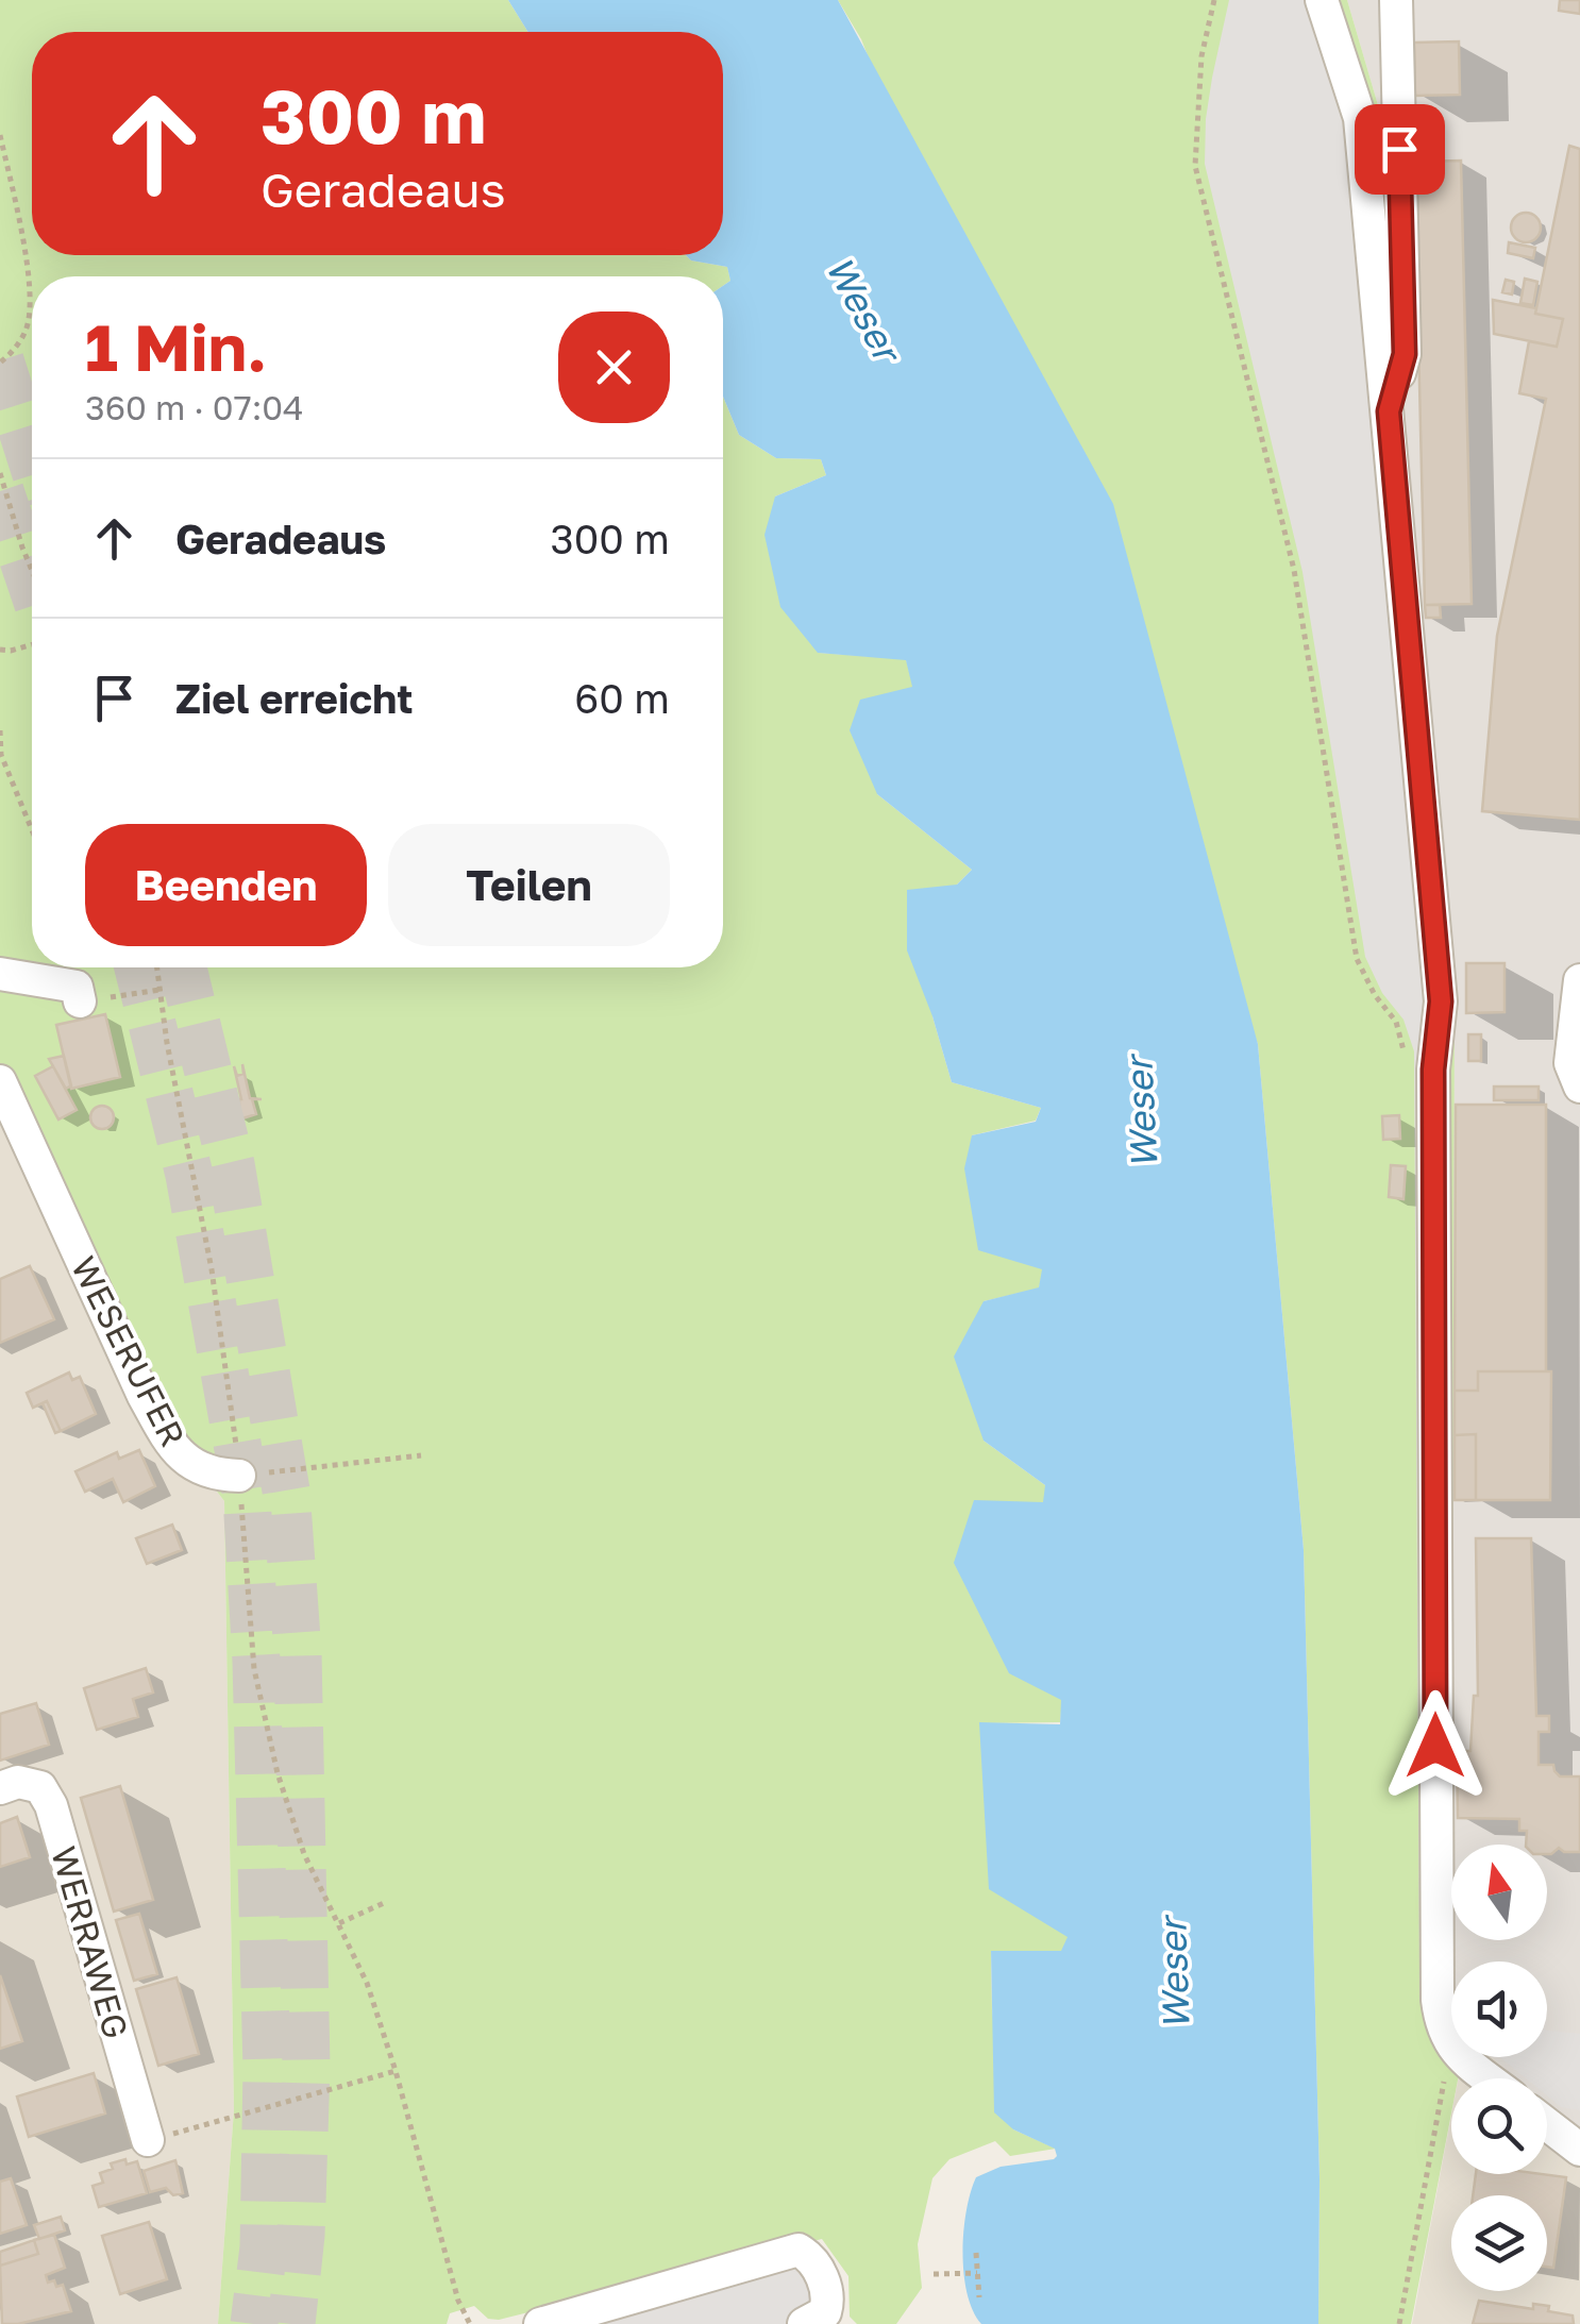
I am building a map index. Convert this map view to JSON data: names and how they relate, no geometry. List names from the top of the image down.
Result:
{
  "streets": {
    "street": ["WESERUFER", "WERRAWEG"]
  },
  "water": ["Weser"],
  "north": "top",
  "page": {
    "turn": ["300 m", "Geradeaus"],
    "heading": ["1 Min.", "360 m · 07:04"],
    "list": [
      {
        "name": "Geradeaus",
        "value": "300 m"
      },
      {
        "name": "Ziel erreicht",
        "value": "60 m"
      }
    ],
    "buttons": ["Beenden", "Teilen"]
  }
}
